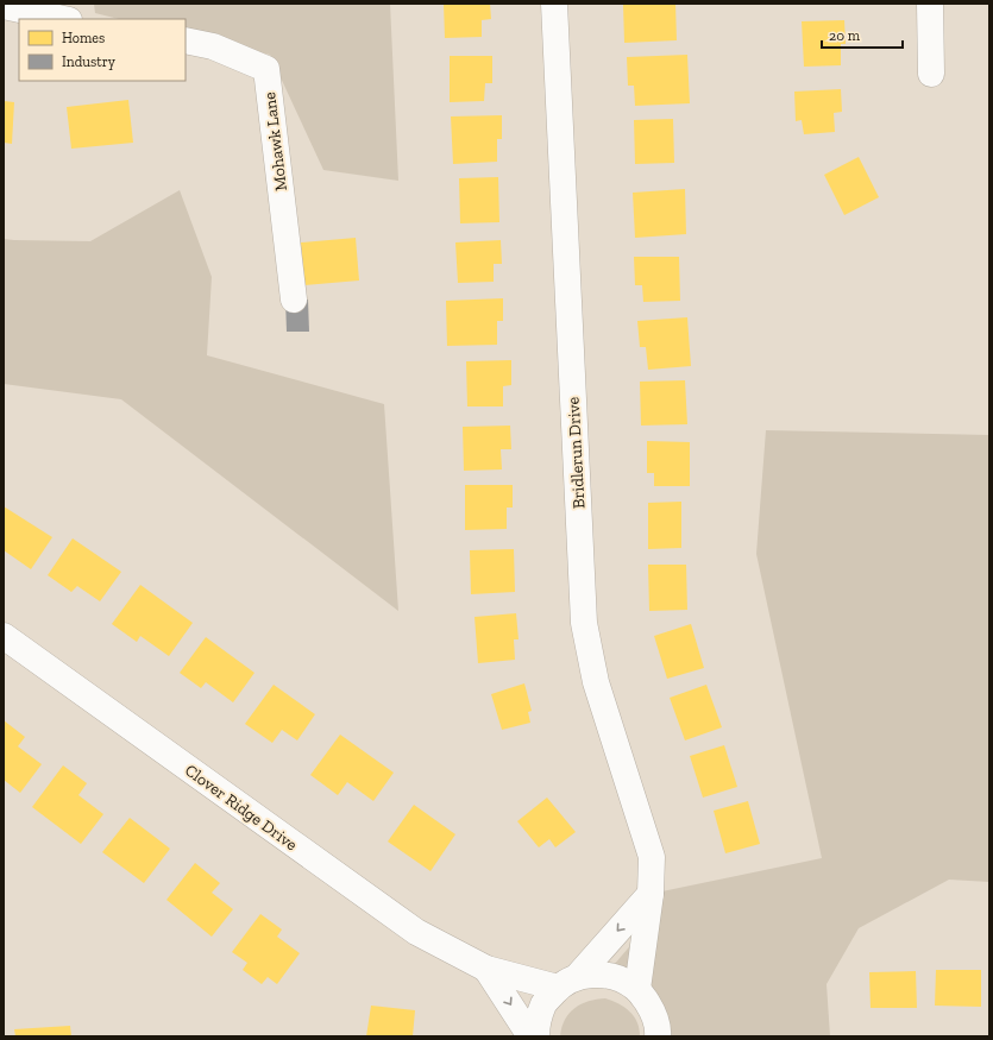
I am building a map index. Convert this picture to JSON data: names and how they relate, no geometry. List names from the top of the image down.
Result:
{
  "streets": {
    "street": ["Mohawk Lane", "Bridlerun Drive", "Clover Ridge Drive"]
  },
  "crossings": [
    ["Bridlerun Drive", "Clover Ridge Drive"]
  ],
  "legend": ["Homes", "Industry"],
  "scale_bar": "20 m"
}
